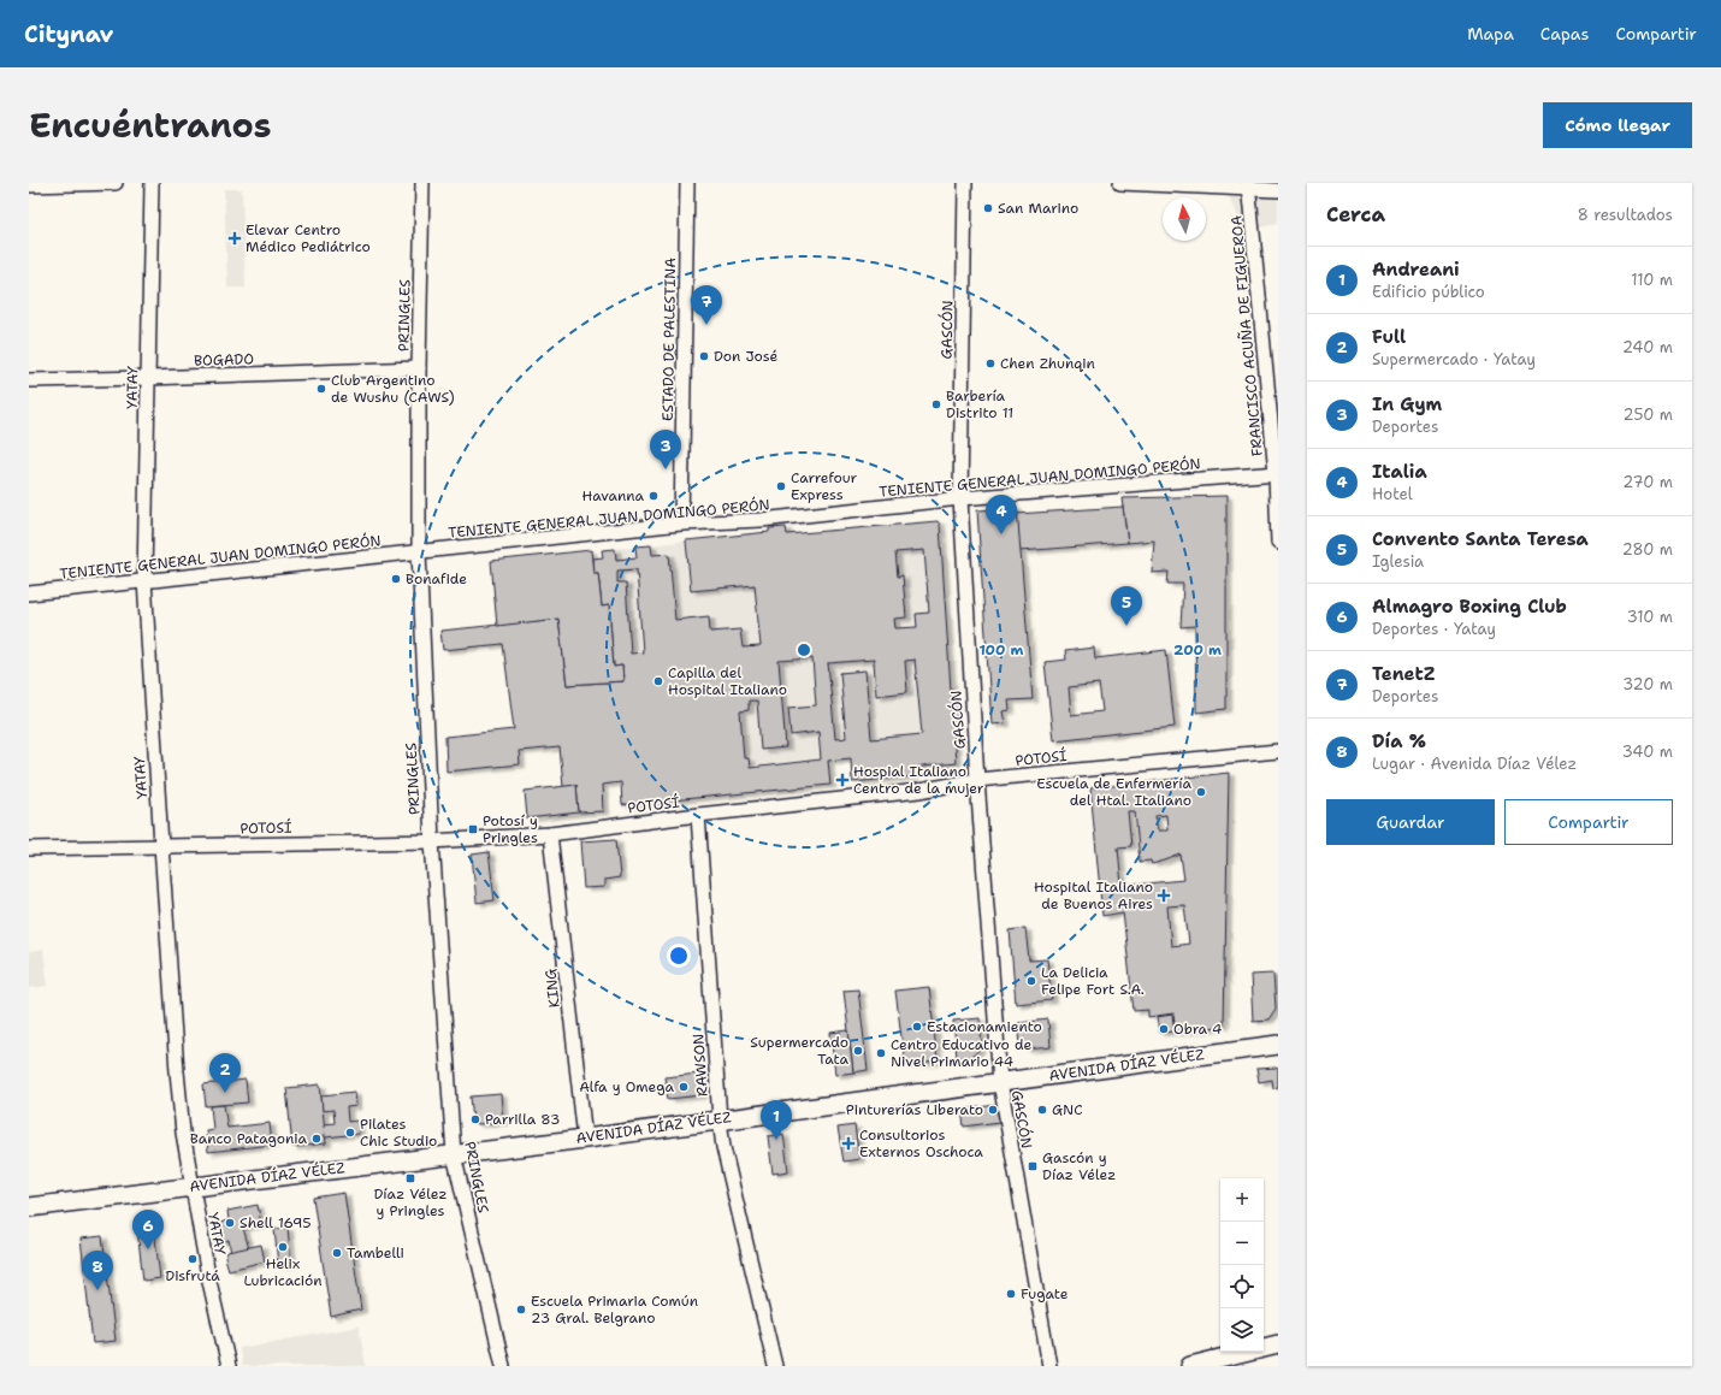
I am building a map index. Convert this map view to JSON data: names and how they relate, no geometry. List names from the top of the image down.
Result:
{
  "streets": {
    "main road": ["AVENIDA DÍAZ VÉLEZ"],
    "street": [
      "PRINGLES",
      "GASCÓN",
      "FRANCISCO ACUÑA DE FIGUEROA",
      "ESTADO DE PALESTINA",
      "BOGADO",
      "YATAY",
      "TENIENTE GENERAL JUAN DOMINGO PERÓN",
      "POTOSÍ",
      "KING",
      "RAWSON"
    ]
  },
  "crossings": [
    ["PRINGLES", "BOGADO"],
    ["PRINGLES", "TENIENTE GENERAL JUAN DOMINGO PERÓN"],
    ["PRINGLES", "POTOSÍ"],
    ["PRINGLES", "AVENIDA DÍAZ VÉLEZ"],
    ["GASCÓN", "TENIENTE GENERAL JUAN DOMINGO PERÓN"],
    ["GASCÓN", "POTOSÍ"],
    ["GASCÓN", "AVENIDA DÍAZ VÉLEZ"],
    ["FRANCISCO ACUÑA DE FIGUEROA", "TENIENTE GENERAL JUAN DOMINGO PERÓN"],
    ["ESTADO DE PALESTINA", "TENIENTE GENERAL JUAN DOMINGO PERÓN"],
    ["BOGADO", "YATAY"],
    ["YATAY", "TENIENTE GENERAL JUAN DOMINGO PERÓN"],
    ["YATAY", "POTOSÍ"],
    ["YATAY", "AVENIDA DÍAZ VÉLEZ"],
    ["POTOSÍ", "KING"],
    ["POTOSÍ", "RAWSON"],
    ["KING", "AVENIDA DÍAZ VÉLEZ"],
    ["RAWSON", "AVENIDA DÍAZ VÉLEZ"]
  ],
  "places": {
    "other": [
      "San Marino",
      "Don José",
      "Chen Zhunqin",
      "Club Argentino de Wushu (CAWS)",
      "Barbería Distrito 11",
      "Carrefour Express",
      "Havanna",
      "Bonafide",
      "Capilla del Hospital Italiano",
      "Escuela de Enfermería del Htal. Italiano",
      "La Delicia Felipe Fort S.A.",
      "Estacionamiento",
      "Obra 4",
      "Supermercado Tata",
      "Centro Educativo de Nivel Primario 44",
      "Alfa y Omega",
      "Pinturerías Liberato",
      "GNC",
      "Parrilla 83",
      "Pilates Chic Studio",
      "Banco Patagonia",
      "Shell 1695",
      "Helix Lubricación",
      "Tambelli",
      "Disfrutá",
      "Fugate",
      "Escuela Primaria Común 23 Gral. Belgrano"
    ],
    "health": [
      "Elevar Centro Médico Pediátrico",
      "Hospial Italiano Centro de la mujer",
      "Hospital Italiano de Buenos Aires",
      "Consultorios Externos Oschoca"
    ],
    "transit": ["Potosí y Pringles", "Gascón y Díaz Vélez", "Díaz Vélez y Pringles"]
  },
  "north": "top",
  "page": {
    "header": "Citynav",
    "nav": ["Mapa", "Capas", "Compartir"],
    "title": "Encuéntranos",
    "buttons": [
      "Cómo llegar",
      ["Guardar", "Compartir"]
    ],
    "heading": ["Cerca", "8 resultados"],
    "list": [
      {
        "mark": "1",
        "name": "Andreani",
        "note": "Edificio público",
        "value": "110 m"
      },
      {
        "mark": "2",
        "name": "Full",
        "note": "Supermercado · Yatay",
        "value": "240 m"
      },
      {
        "mark": "3",
        "name": "In Gym",
        "note": "Deportes",
        "value": "250 m"
      },
      {
        "mark": "4",
        "name": "Italia",
        "note": "Hotel",
        "value": "270 m"
      },
      {
        "mark": "5",
        "name": "Convento Santa Teresa",
        "note": "Iglesia",
        "value": "280 m"
      },
      {
        "mark": "6",
        "name": "Almagro Boxing Club",
        "note": "Deportes · Yatay",
        "value": "310 m"
      },
      {
        "mark": "7",
        "name": "TenetZ",
        "note": "Deportes",
        "value": "320 m"
      },
      {
        "mark": "8",
        "name": "Día %",
        "note": "Lugar · Avenida Díaz Vélez",
        "value": "340 m"
      }
    ],
    "pins": [
      "7",
      "3",
      "4",
      "5",
      "2",
      "1",
      "6",
      "8"
    ],
    "map_buttons": ["+", "−"]
  },
  "rings": ["100 m", "200 m"]
}
